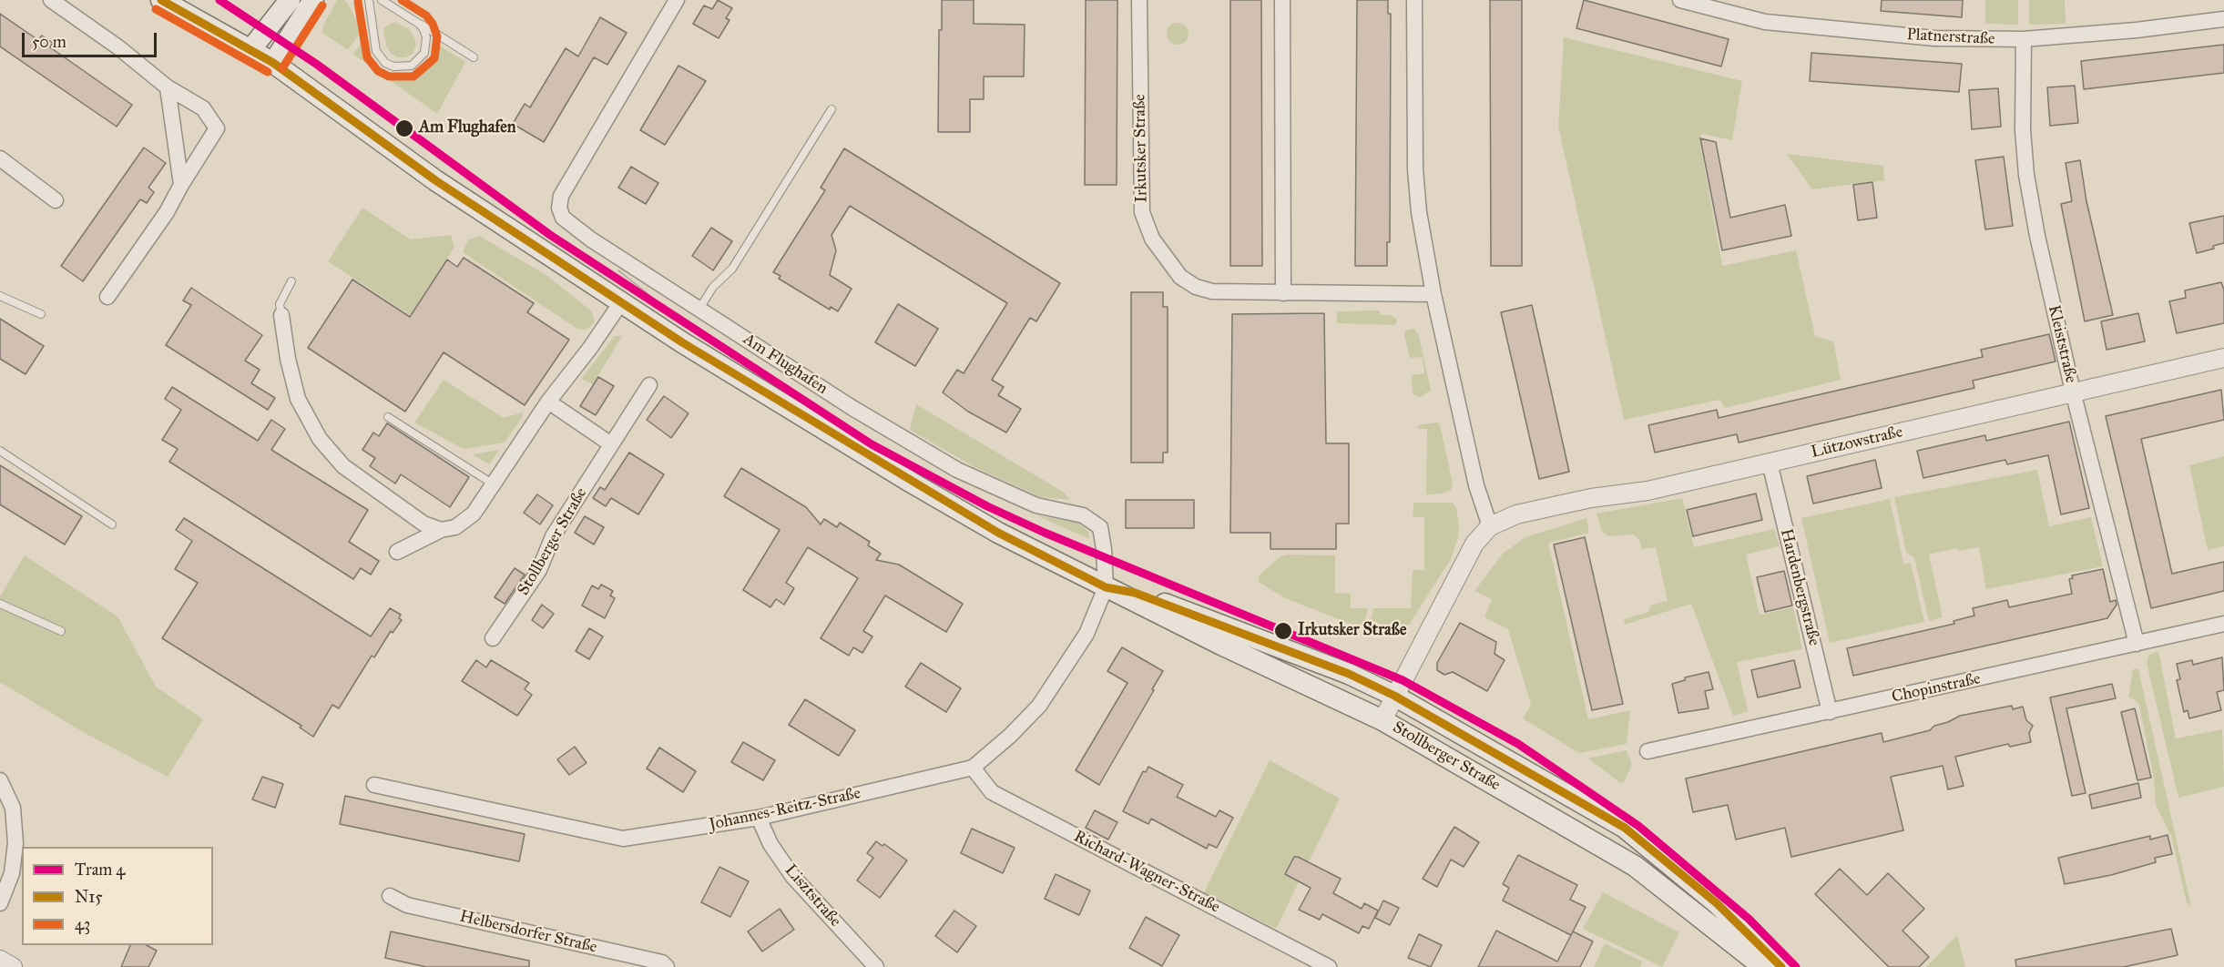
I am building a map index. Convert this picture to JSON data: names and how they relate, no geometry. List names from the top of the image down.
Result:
{
  "streets": {
    "main road": ["Stollberger Straße"],
    "street": [
      "Platnerstraße",
      "Irkutsker Straße",
      "Kleiststraße",
      "Am Flughafen",
      "Lützowstraße",
      "Hardenbergstraße",
      "Chopinstraße",
      "Johannes-Reitz-Straße",
      "Richard-Wagner-Straße",
      "Lisztstraße",
      "Helbersdorfer Straße"
    ]
  },
  "crossings": [
    ["Platnerstraße", "Kleiststraße"],
    ["Kleiststraße", "Lützowstraße"],
    ["Kleiststraße", "Chopinstraße"],
    ["Am Flughafen", "Stollberger Straße"],
    ["Am Flughafen", "Johannes-Reitz-Straße"],
    ["Lützowstraße", "Hardenbergstraße"],
    ["Stollberger Straße", "Johannes-Reitz-Straße"],
    ["Hardenbergstraße", "Chopinstraße"],
    ["Johannes-Reitz-Straße", "Richard-Wagner-Straße"],
    ["Johannes-Reitz-Straße", "Lisztstraße"]
  ],
  "places": ["Am Flughafen", "Irkutsker Straße"],
  "lines": ["tram line 4", "transit line N15", "transit line 43"],
  "legend": ["Tram 4", "N15", "43"],
  "scale_bar": "50 m"
}
